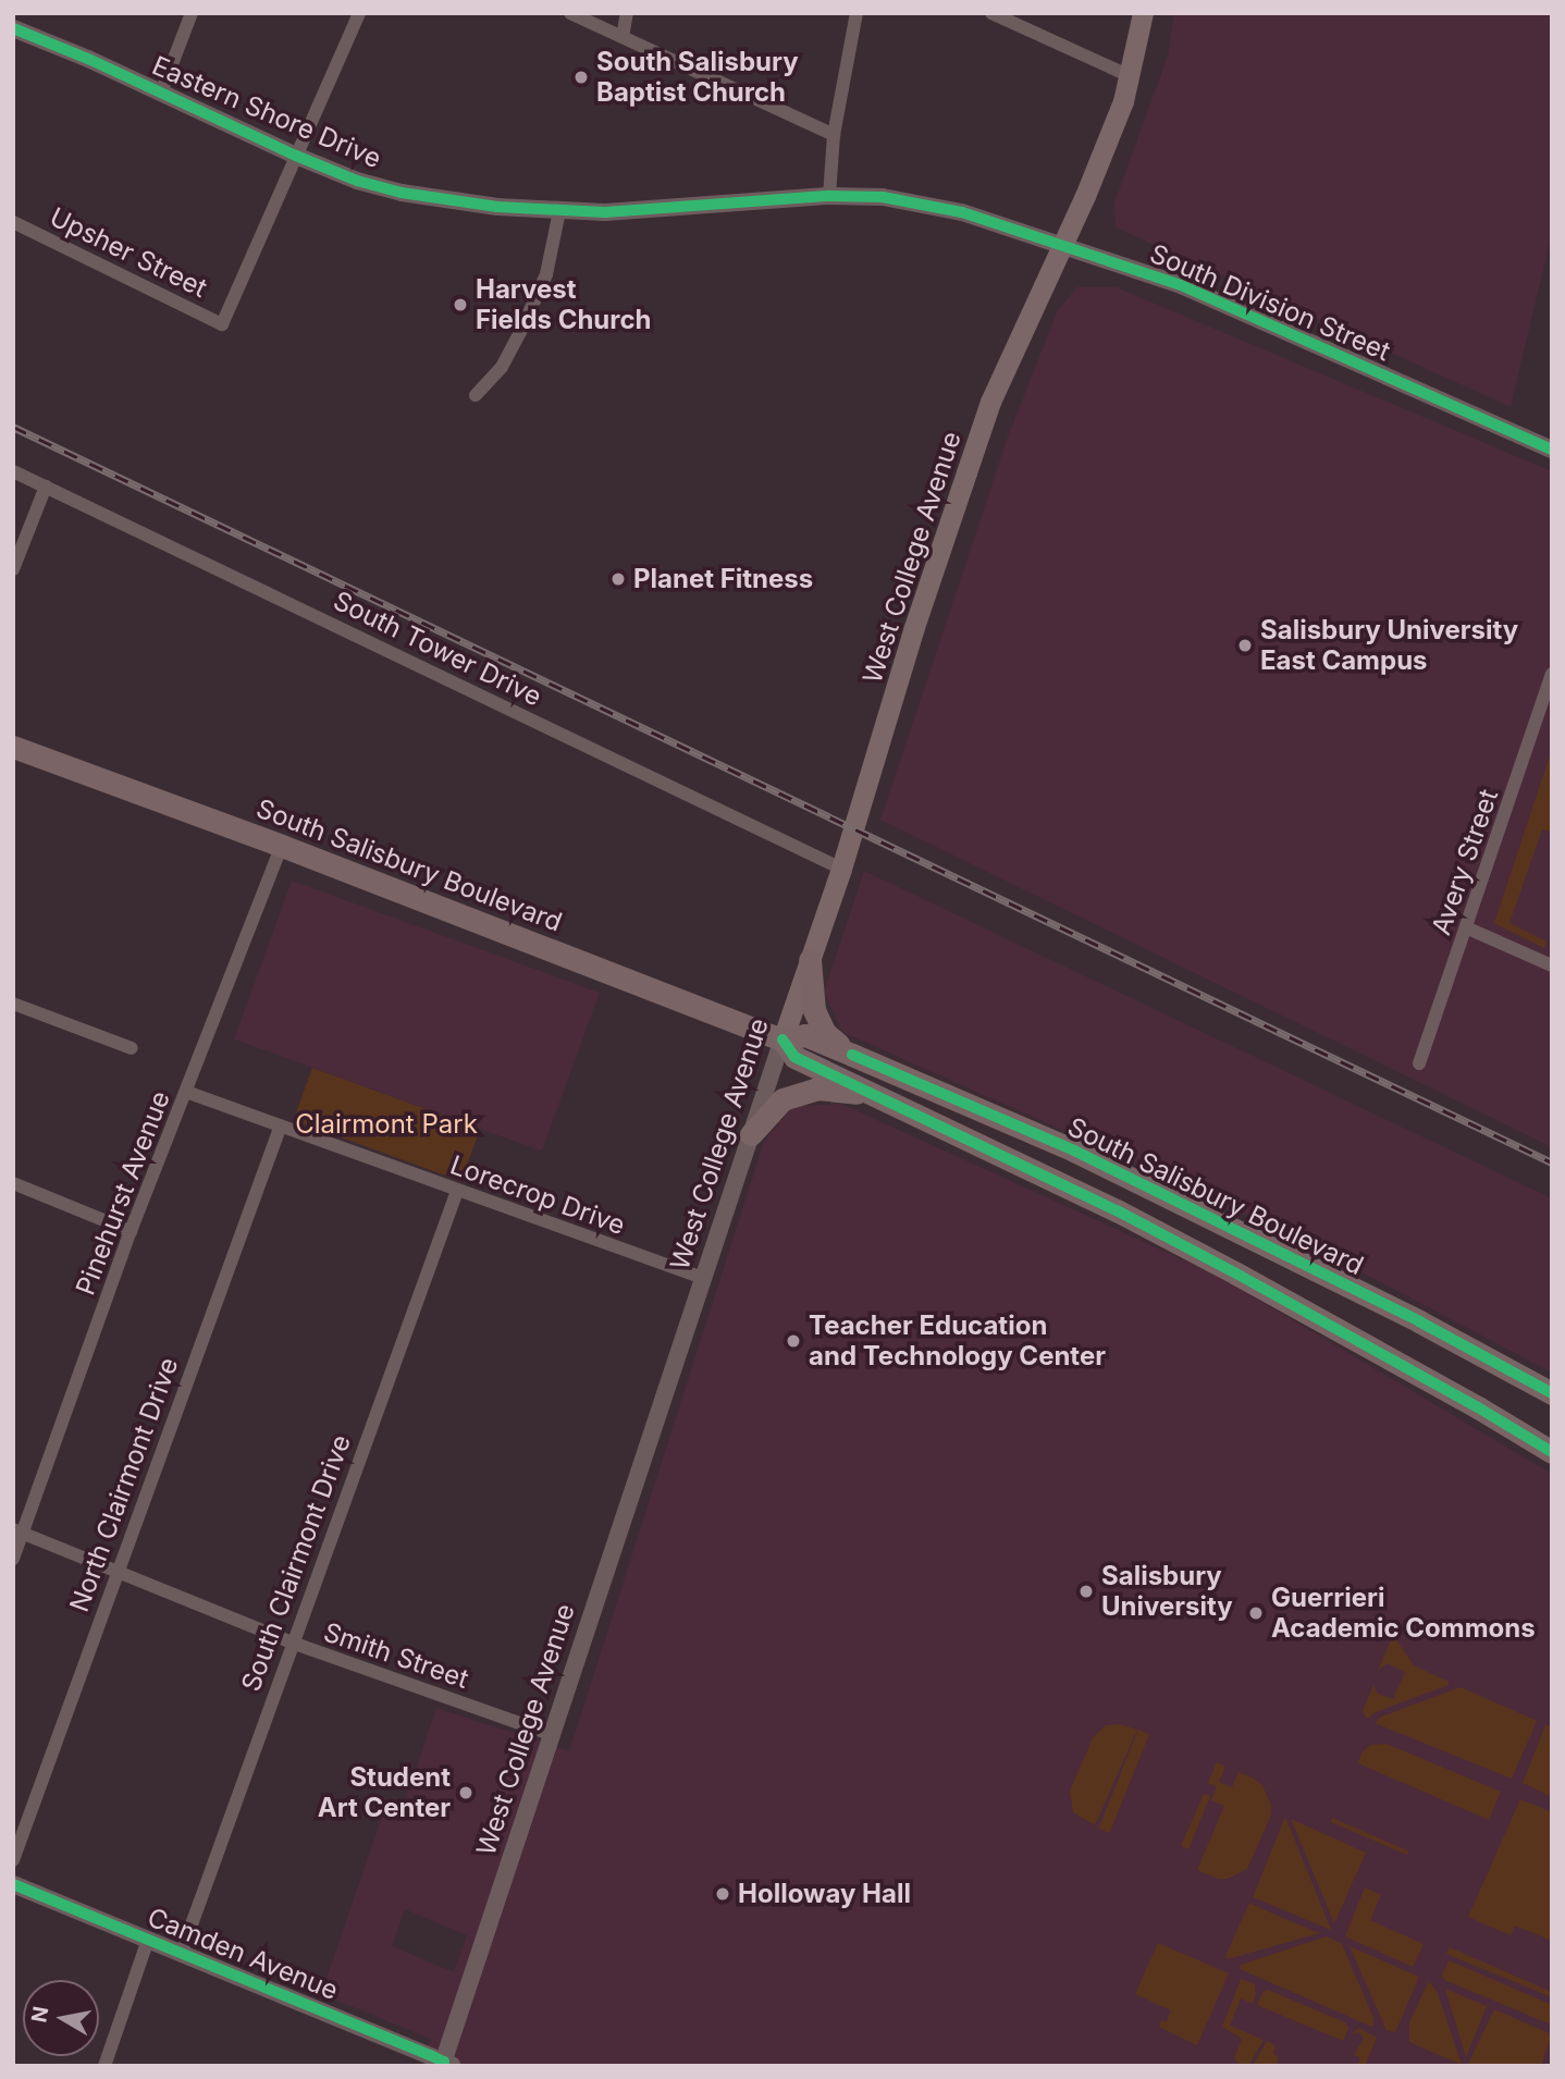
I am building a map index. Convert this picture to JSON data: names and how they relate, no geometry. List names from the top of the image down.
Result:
{
  "streets": {
    "main road": ["West College Avenue", "South Salisbury Boulevard"],
    "street": [
      "Eastern Shore Drive",
      "Upsher Street",
      "South Division Street",
      "South Tower Drive",
      "Avery Street",
      "Pinehurst Avenue",
      "Lorecrop Drive",
      "North Clairmont Drive",
      "South Clairmont Drive",
      "Smith Street",
      "Camden Avenue"
    ]
  },
  "crossings": [
    ["Eastern Shore Drive", "Upsher Street"],
    ["Eastern Shore Drive", "South Division Street"],
    ["South Division Street", "West College Avenue"],
    ["West College Avenue", "South Tower Drive"],
    ["West College Avenue", "South Salisbury Boulevard"],
    ["West College Avenue", "Lorecrop Drive"],
    ["West College Avenue", "Smith Street"],
    ["West College Avenue", "Camden Avenue"],
    ["South Salisbury Boulevard", "Pinehurst Avenue"],
    ["Pinehurst Avenue", "Lorecrop Drive"],
    ["Pinehurst Avenue", "Smith Street"],
    ["Lorecrop Drive", "North Clairmont Drive"],
    ["Lorecrop Drive", "South Clairmont Drive"],
    ["North Clairmont Drive", "Smith Street"],
    ["South Clairmont Drive", "Smith Street"],
    ["South Clairmont Drive", "Camden Avenue"]
  ],
  "parks": ["Clairmont Park"],
  "places": [
    "South Salisbury Baptist Church",
    "Harvest Fields Church",
    "Planet Fitness",
    "Salisbury University East Campus",
    "Teacher Education and Technology Center",
    "Salisbury University",
    "Guerrieri Academic Commons",
    "Student Art Center",
    "Holloway Hall"
  ],
  "north": "left"
}
